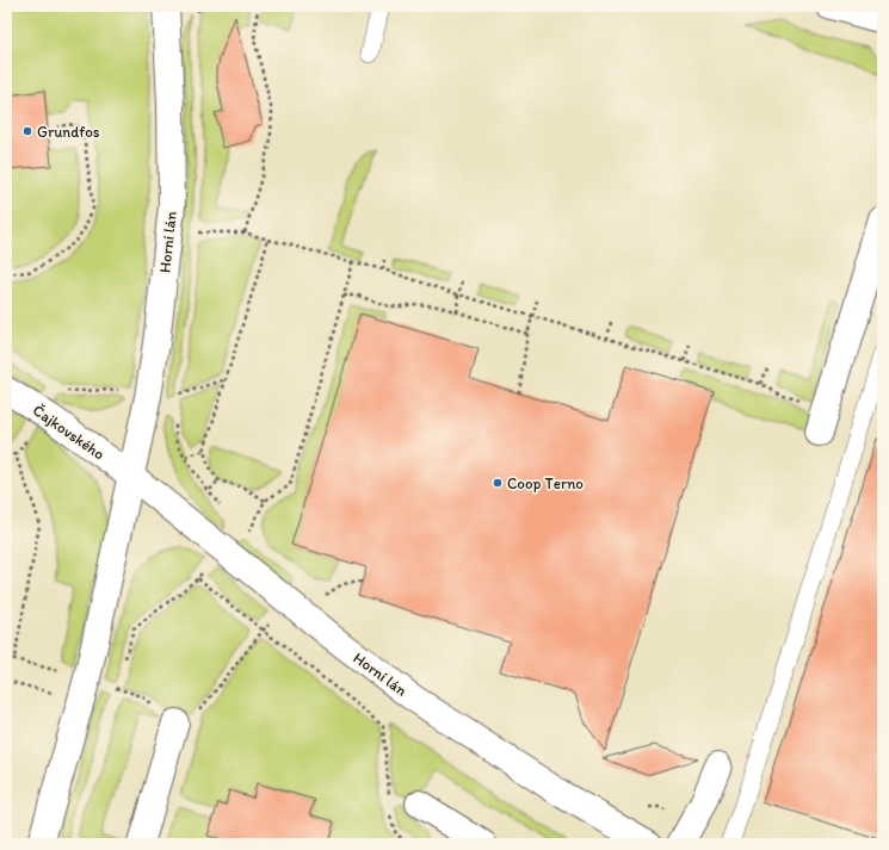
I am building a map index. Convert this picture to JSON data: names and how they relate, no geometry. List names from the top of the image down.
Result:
{
  "streets": {
    "street": ["Horní lán", "Čajkovského"]
  },
  "crossings": [
    ["Horní lán", "Čajkovského"]
  ],
  "places": ["Grundfos", "Coop Terno"]
}
